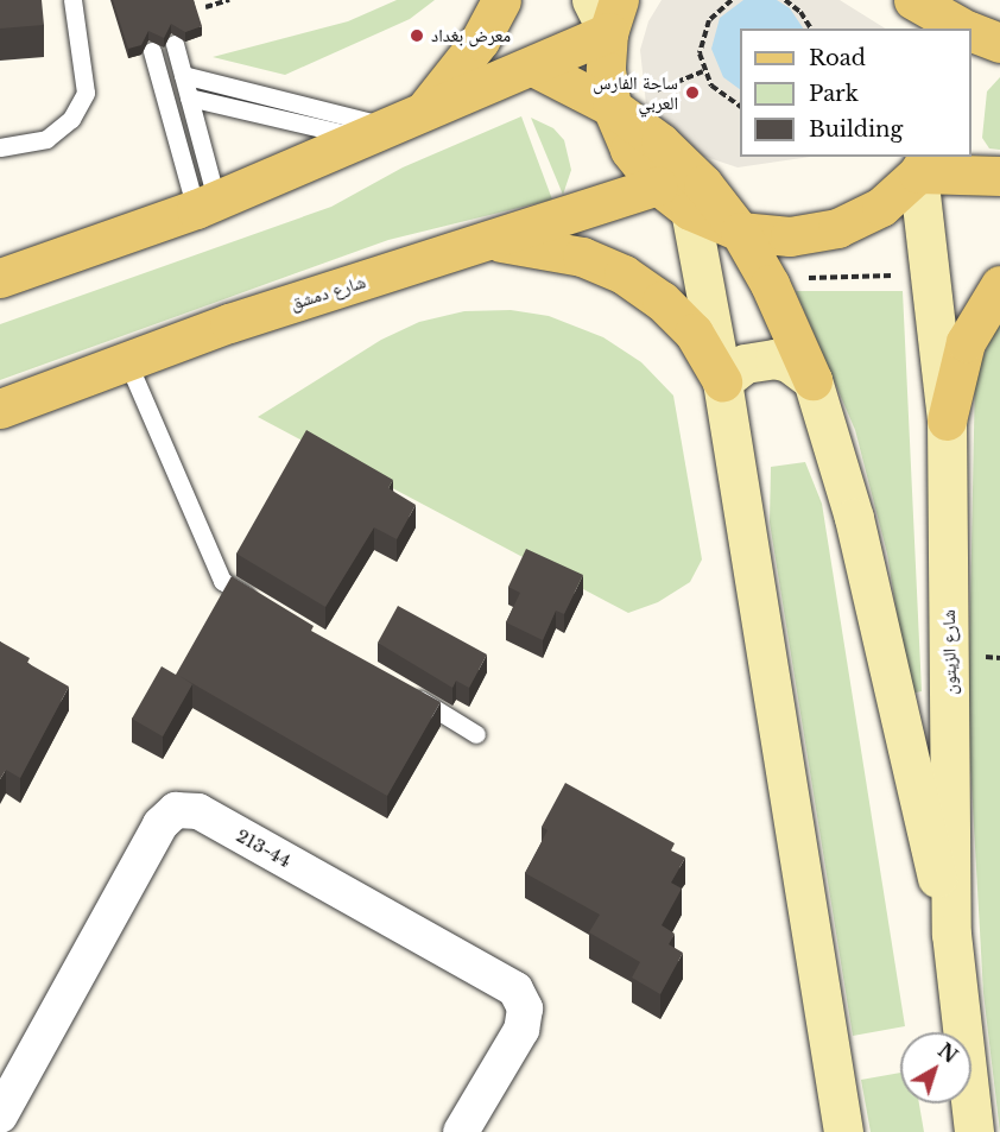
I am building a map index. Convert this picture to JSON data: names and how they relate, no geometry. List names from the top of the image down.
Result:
{
  "streets": {
    "main road": ["شارع دمشق", "شارع الزيتون"],
    "street": ["213-44"]
  },
  "places": ["معرض بغداد", "ساحة الفارس العربي"],
  "legend": ["Road", "Park", "Building"],
  "north": "top right"
}
